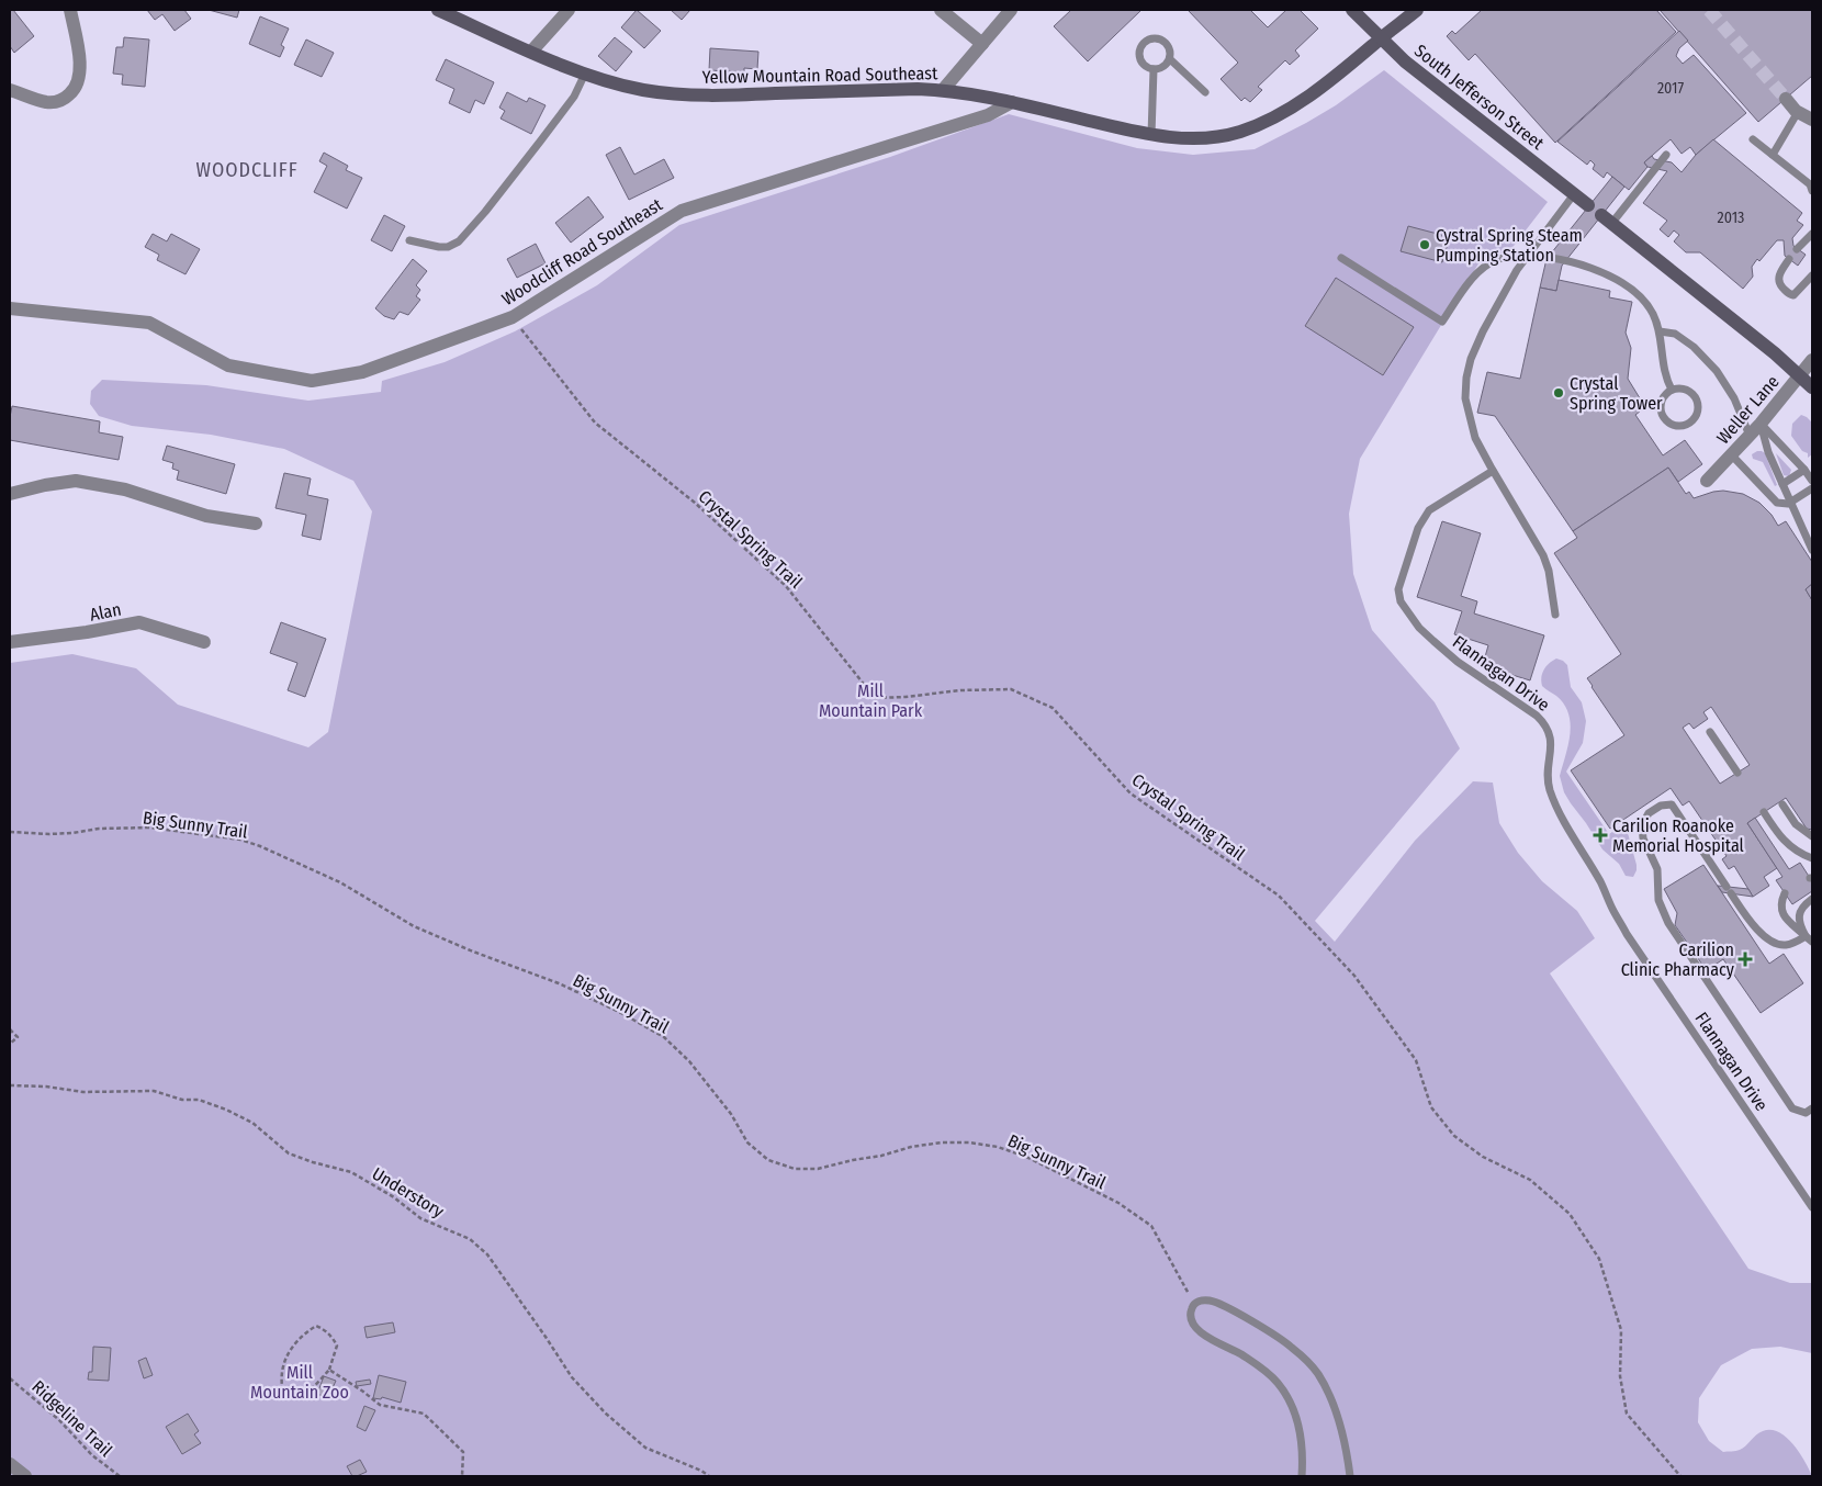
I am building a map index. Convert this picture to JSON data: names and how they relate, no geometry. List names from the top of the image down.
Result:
{
  "streets": {
    "street": [
      "Yellow Mountain Road Southeast",
      "South Jefferson Street",
      "Woodcliff Road Southeast",
      "Weller Lane",
      "Alan"
    ],
    "lane": ["Flannagan Drive"],
    "path": [
      "Crystal Spring Trail",
      "Big Sunny Trail",
      "Understory",
      "Ridgeline Trail"
    ]
  },
  "crossings": [
    ["Yellow Mountain Road Southeast", "South Jefferson Street"],
    ["Yellow Mountain Road Southeast", "Woodcliff Road Southeast"],
    ["Woodcliff Road Southeast", "Crystal Spring Trail"]
  ],
  "districts": ["WOODCLIFF"],
  "parks": ["Mill Mountain Park", "Mill Mountain Zoo"],
  "places": {
    "other": ["Cystral Spring Steam Pumping Station", "Crystal Spring Tower"],
    "health": ["Carilion Roanoke Memorial Hospital", "Carilion Clinic Pharmacy"]
  },
  "house_numbers": ["2017", "2013"]
}
